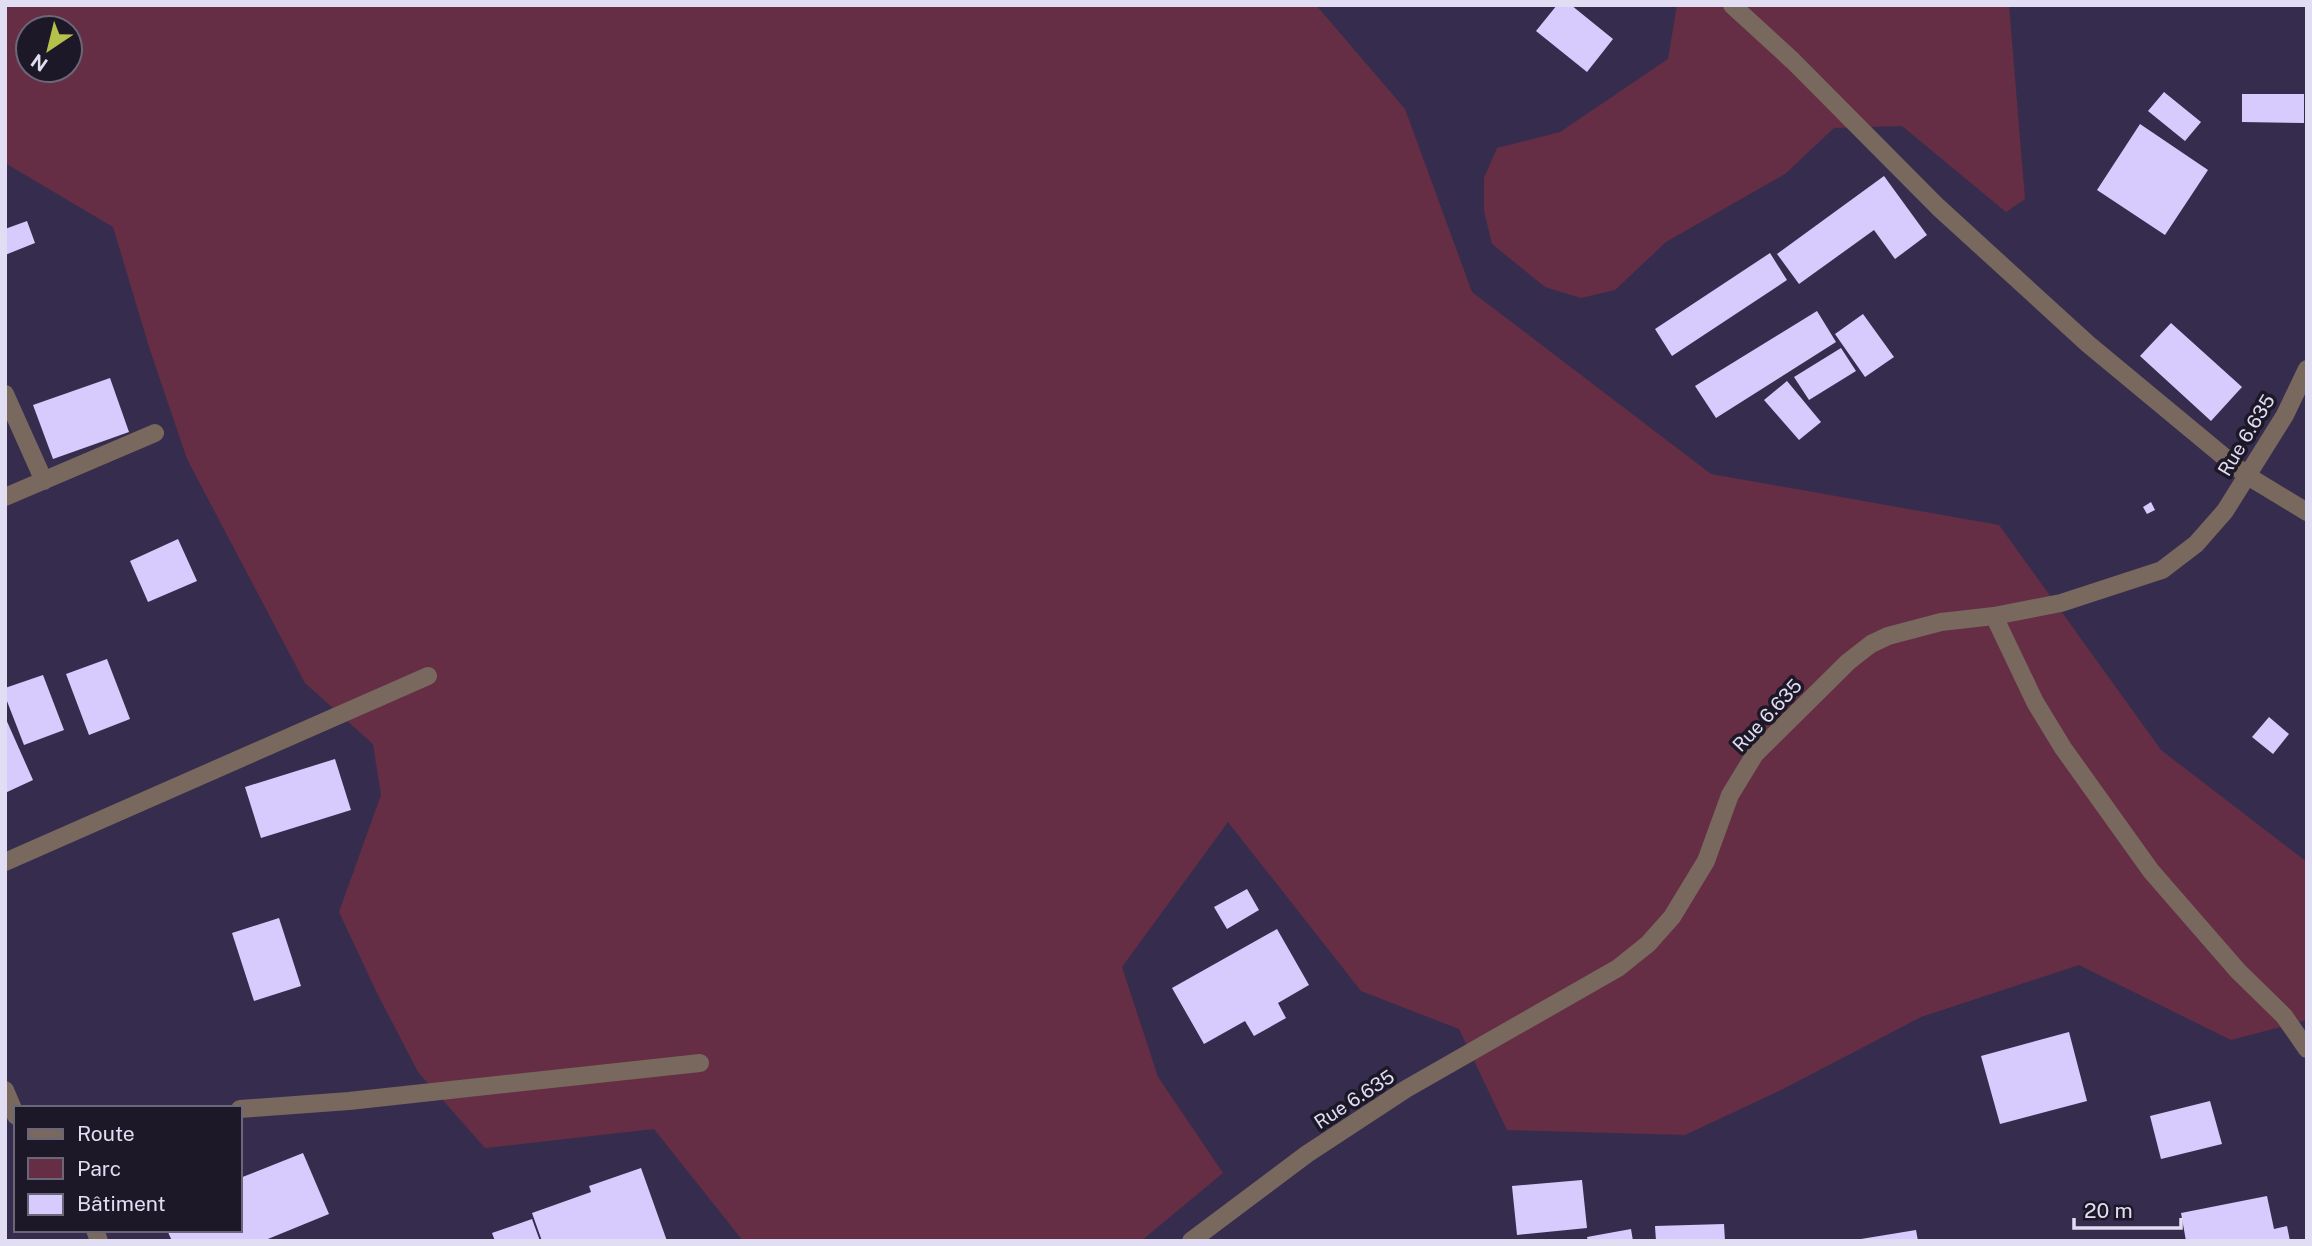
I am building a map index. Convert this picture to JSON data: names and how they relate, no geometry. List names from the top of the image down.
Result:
{
  "streets": {
    "street": ["Rue 6.635"]
  },
  "legend": ["Route", "Parc", "Bâtiment"],
  "scale_bar": "20 m",
  "north": "bottom left"
}
